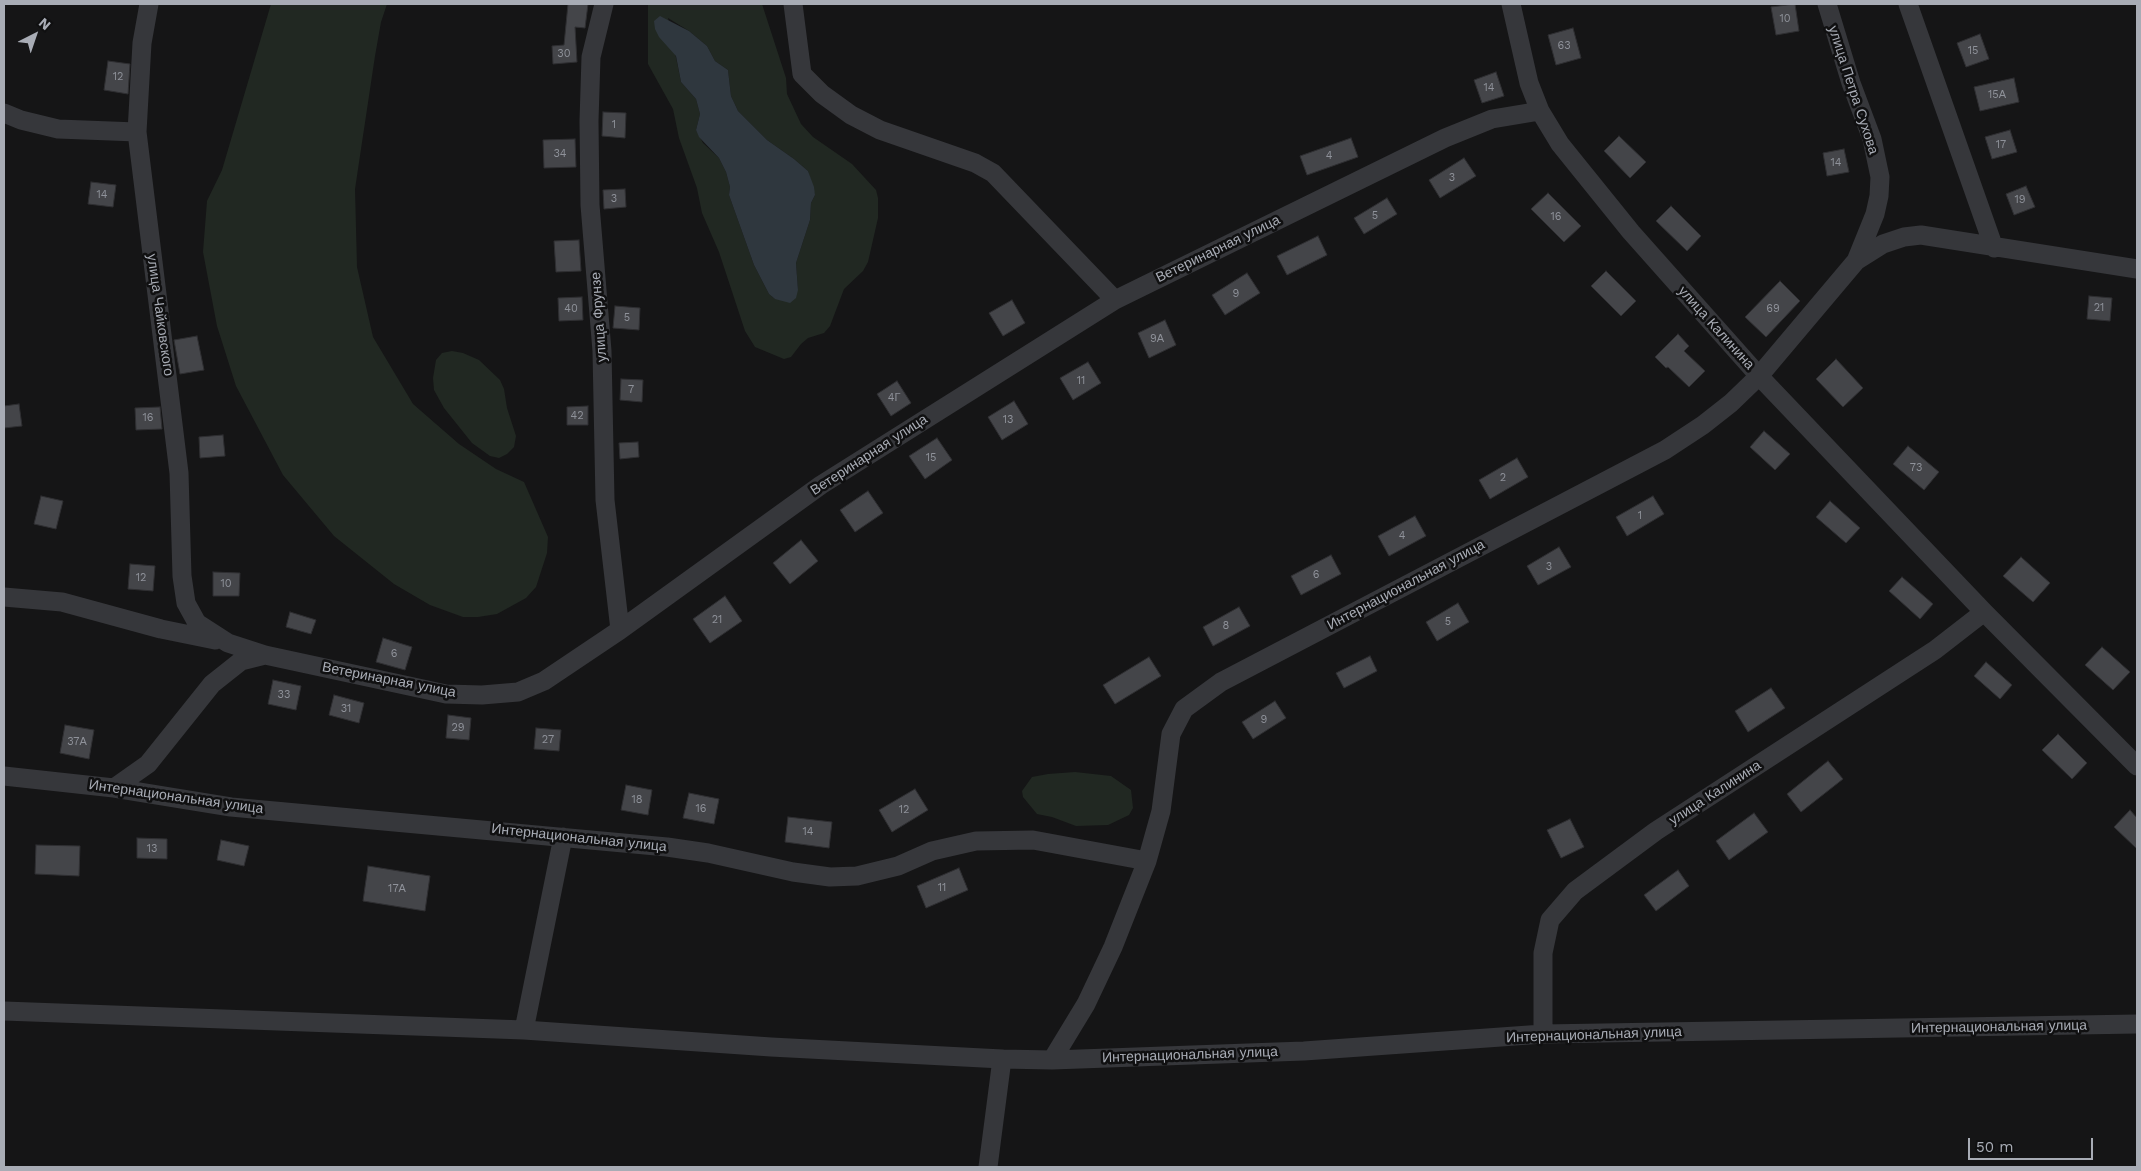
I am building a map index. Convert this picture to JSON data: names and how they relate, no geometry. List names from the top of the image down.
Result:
{
  "streets": {
    "street": [
      "улица Петра Сухова",
      "Ветеринарная улица",
      "улица Чайковского",
      "улица Фрунзе",
      "улица Калинина",
      "Интернациональная улица"
    ]
  },
  "crossings": [
    ["улица Петра Сухова", "улица Калинина"],
    ["улица Петра Сухова", "Интернациональная улица"],
    ["Ветеринарная улица", "улица Чайковского"],
    ["Ветеринарная улица", "улица Фрунзе"],
    ["Ветеринарная улица", "улица Калинина"],
    ["улица Калинина", "Интернациональная улица"]
  ],
  "house_numbers": [
    "10",
    "63",
    "15",
    "30",
    "12",
    "14",
    "15А",
    "1",
    "17",
    "34",
    "4",
    "14",
    "3",
    "14",
    "3",
    "19",
    "5",
    "16",
    "9",
    "21",
    "40",
    "69",
    "5",
    "9А",
    "11",
    "7",
    "4Г",
    "42",
    "16",
    "13",
    "15",
    "73",
    "2",
    "1",
    "4",
    "3",
    "6",
    "12",
    "10",
    "21",
    "5",
    "8",
    "6",
    "33",
    "31",
    "9",
    "29",
    "27",
    "37А",
    "18",
    "16",
    "12",
    "14",
    "13",
    "11",
    "17А"
  ],
  "scale_bar": "50 m",
  "north": "top right"
}
